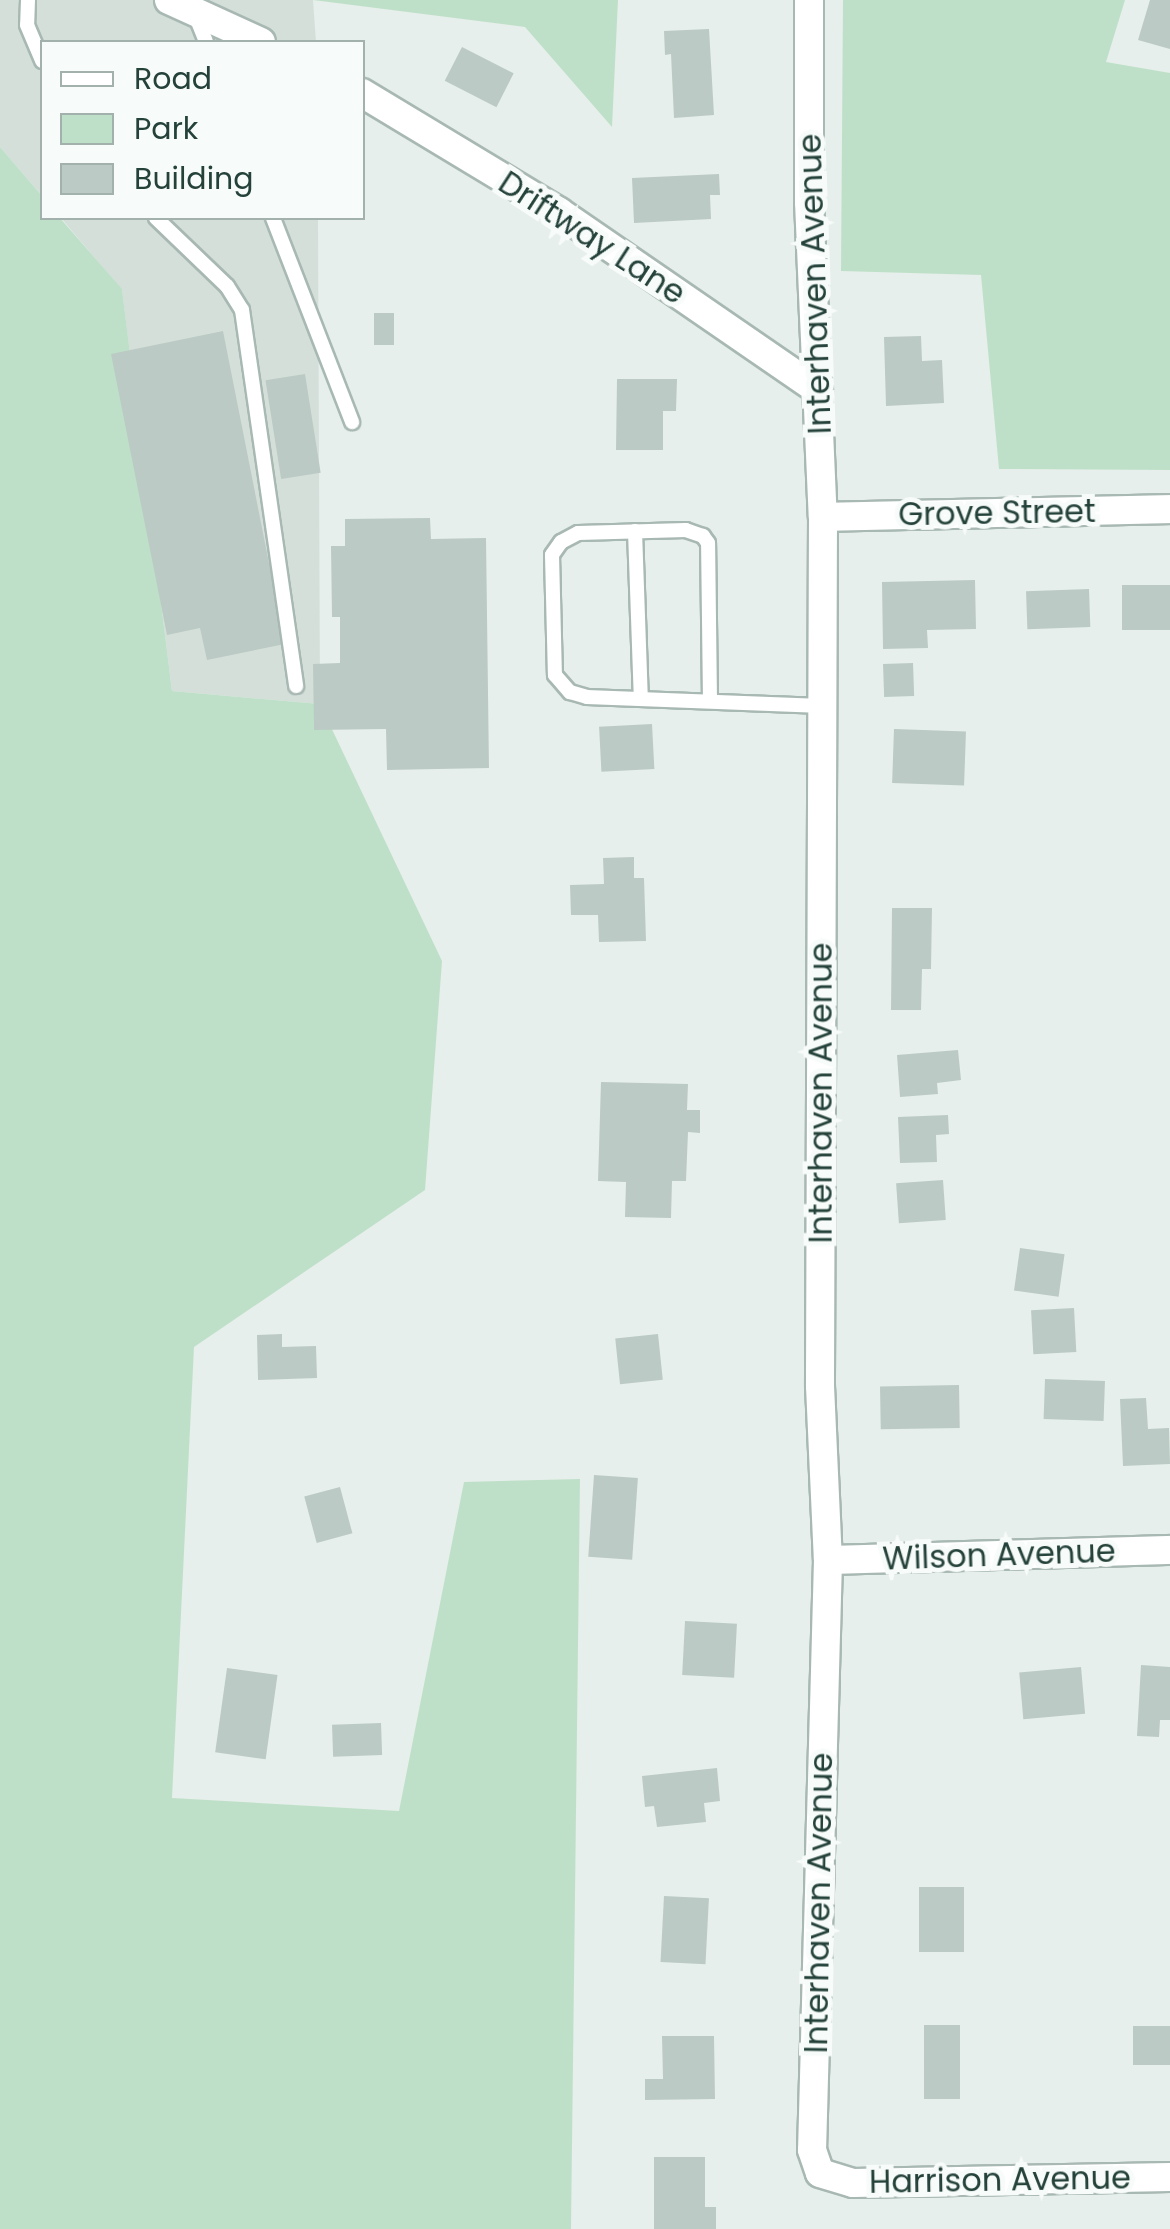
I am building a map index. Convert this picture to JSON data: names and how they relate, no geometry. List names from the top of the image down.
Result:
{
  "streets": {
    "street": [
      "Driftway Lane",
      "Interhaven Avenue",
      "Grove Street",
      "Wilson Avenue",
      "Harrison Avenue"
    ]
  },
  "crossings": [
    ["Driftway Lane", "Interhaven Avenue"],
    ["Interhaven Avenue", "Grove Street"],
    ["Interhaven Avenue", "Wilson Avenue"],
    ["Interhaven Avenue", "Harrison Avenue"]
  ],
  "legend": ["Road", "Park", "Building"]
}
